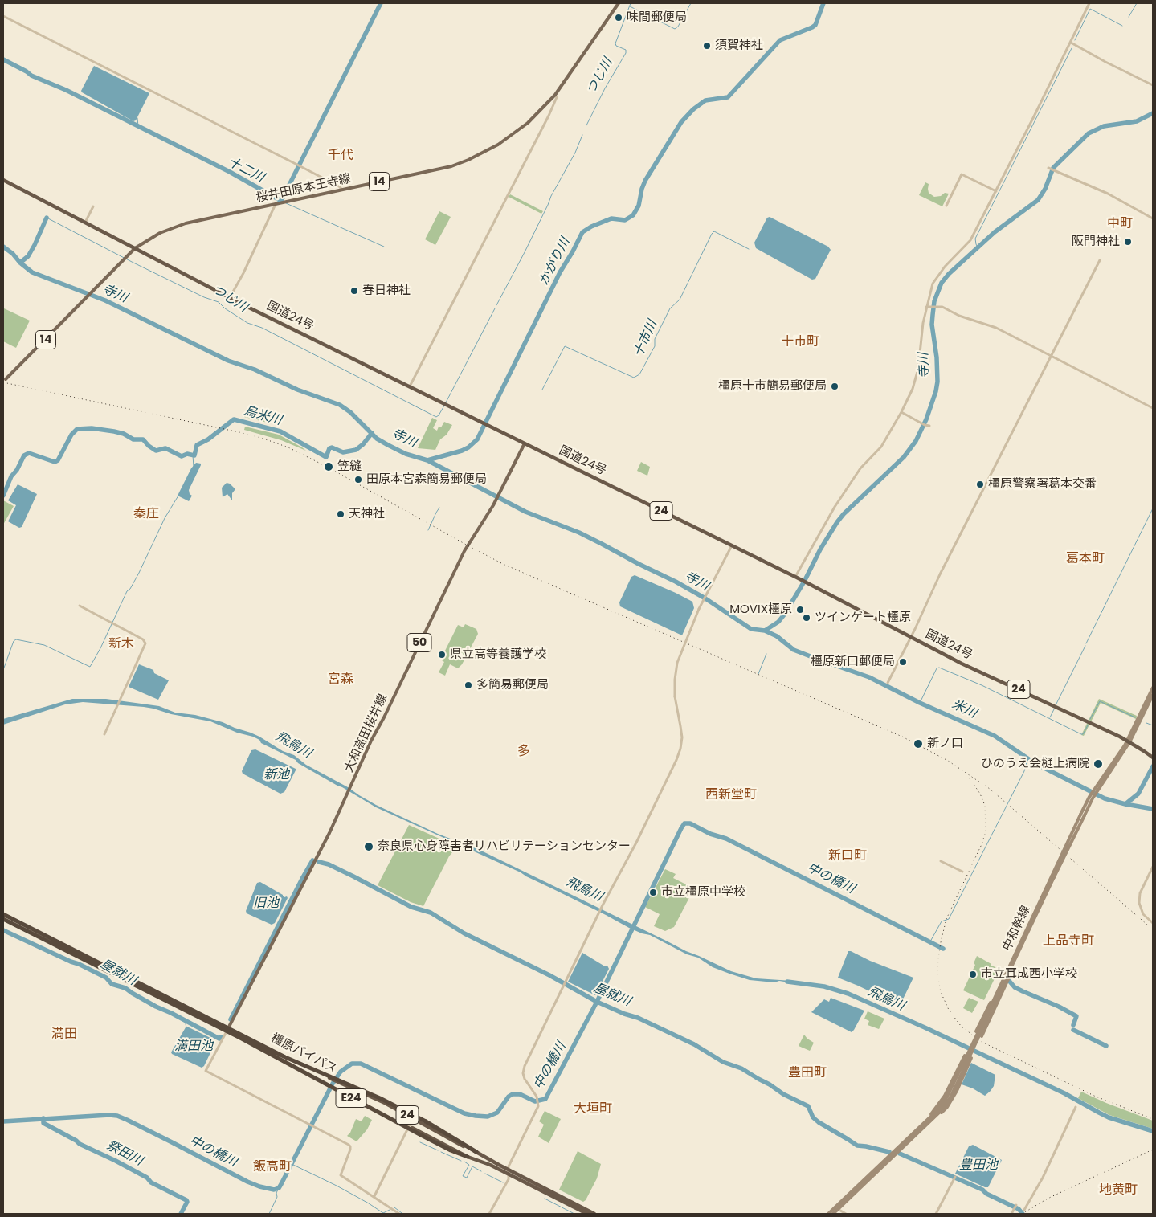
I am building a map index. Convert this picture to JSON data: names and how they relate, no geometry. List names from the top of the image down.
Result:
{
  "streets": {
    "highway": [
      "国道24号",
      "24",
      "橿原バイパス",
      "E24"
    ],
    "main road": [
      "14",
      "桜井田原本王寺線",
      "50",
      "大和高田桜井線",
      "中和幹線"
    ]
  },
  "crossings": [
    ["桜井田原本王寺線", "国道24号"],
    ["国道24号", "大和高田桜井線"],
    ["国道24号", "中和幹線"],
    ["24", "橿原バイパス"],
    ["24", "E24"],
    ["大和高田桜井線", "橿原バイパス"],
    ["橿原バイパス", "E24"]
  ],
  "districts": [
    "千代",
    "中町",
    "十市町",
    "秦庄",
    "葛本町",
    "新木",
    "宮森",
    "多",
    "西新堂町",
    "新口町",
    "上品寺町",
    "満田",
    "豊田町",
    "大垣町",
    "飯高町",
    "地黄町"
  ],
  "water": [
    "つじ川",
    "十二川",
    "かがり川",
    "寺川",
    "十市川",
    "烏米川",
    "米川",
    "飛鳥川",
    "新池",
    "中の橋川",
    "旧池",
    "屋就川",
    "満田池",
    "祭田川",
    "豊田池"
  ],
  "places": [
    "味間郵便局",
    "須賀神社",
    "阪門神社",
    "春日神社",
    "橿原十市簡易郵便局",
    "笠縫",
    "田原本宮森簡易郵便局",
    "橿原警察署葛本交番",
    "天神社",
    "MOVIX橿原",
    "ツインゲート橿原",
    "県立高等養護学校",
    "橿原新口郵便局",
    "多簡易郵便局",
    "新ノ口",
    "ひのうえ会樋上病院",
    "奈良県心身障害者リハビリテーションセンター",
    "市立橿原中学校",
    "市立耳成西小学校"
  ]
}
